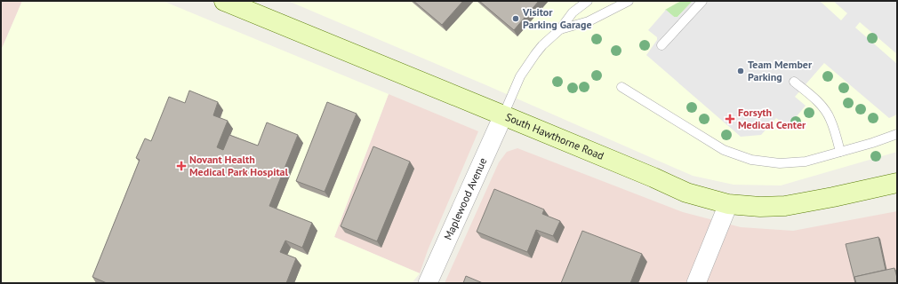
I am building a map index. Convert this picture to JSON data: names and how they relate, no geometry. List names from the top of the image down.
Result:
{
  "streets": {
    "main road": ["South Hawthorne Road"],
    "street": ["Maplewood Avenue"]
  },
  "crossings": [
    ["South Hawthorne Road", "Maplewood Avenue"]
  ],
  "places": {
    "other": ["Visitor Parking Garage", "Team Member Parking"],
    "health": ["Forsyth Medical Center", "Novant Health Medical Park Hospital"]
  }
}
